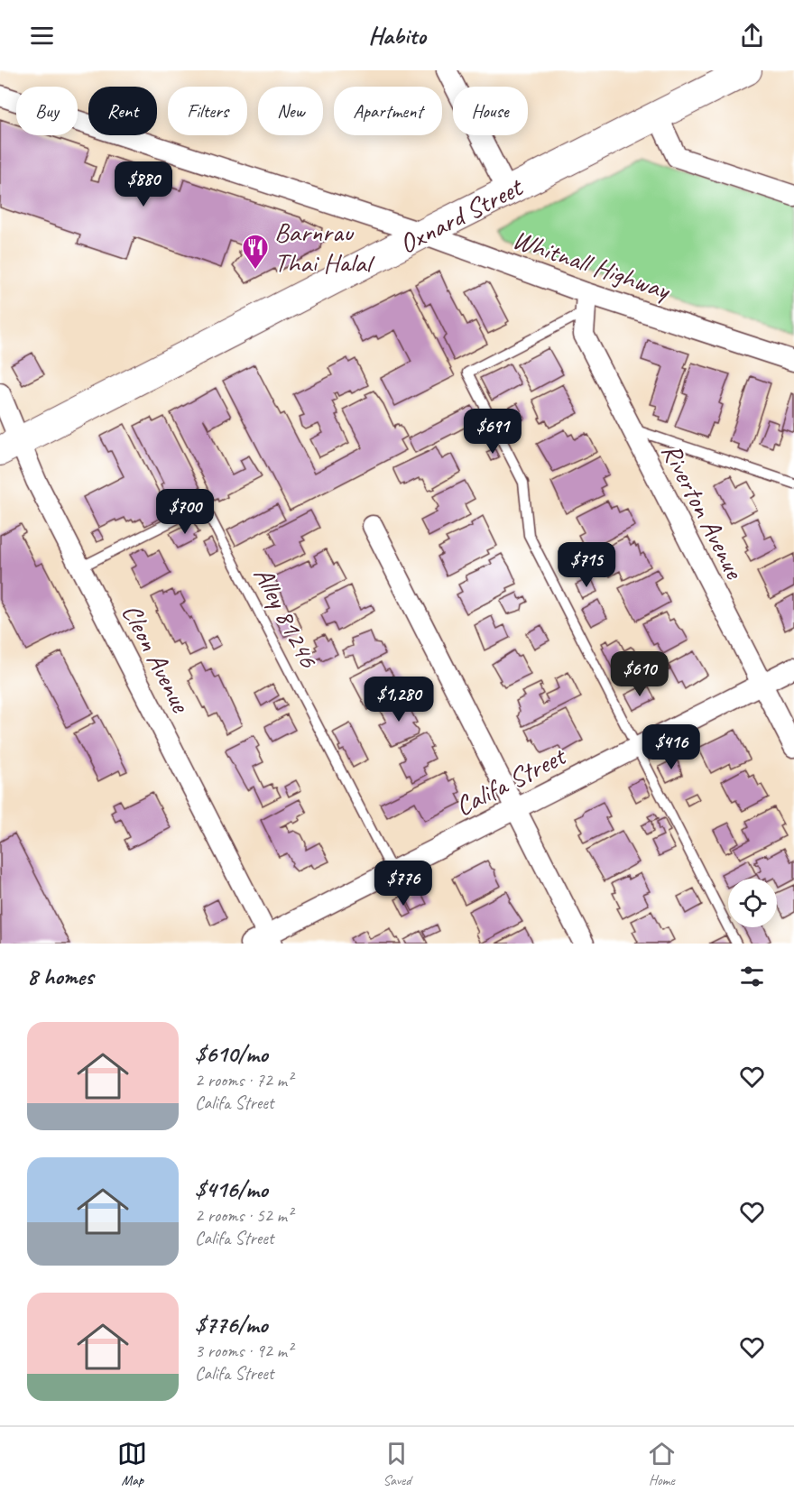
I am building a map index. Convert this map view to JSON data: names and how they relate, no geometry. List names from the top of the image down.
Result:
{
  "streets": {
    "main road": ["Oxnard Street"],
    "street": [
      "Whitnall Highway",
      "Riverton Avenue",
      "Cleon Avenue",
      "Califa Street"
    ],
    "lane": ["Alley 81246"]
  },
  "crossings": [
    ["Oxnard Street", "Whitnall Highway"],
    ["Oxnard Street", "Cleon Avenue"],
    ["Whitnall Highway", "Riverton Avenue"],
    ["Riverton Avenue", "Califa Street"],
    ["Alley 81246", "Cleon Avenue"],
    ["Alley 81246", "Califa Street"],
    ["Cleon Avenue", "Califa Street"]
  ],
  "places": {
    "restaurant": ["Barnrau Thai Halal"]
  },
  "page": {
    "header": "Habito",
    "chip": [
      "Buy",
      "Rent",
      "Filters",
      "New",
      "Apartment",
      "House"
    ],
    "price": [
      "$880",
      "$691",
      "$700",
      "$715",
      "$610",
      "$1,280",
      "$416",
      "$776"
    ],
    "heading": "8 homes",
    "list": [
      {
        "name": "$610/mo",
        "note": "2 rooms · 72 m² · Califa Street"
      },
      {
        "name": "$416/mo",
        "note": "2 rooms · 52 m² · Califa Street"
      },
      {
        "name": "$776/mo",
        "note": "3 rooms · 92 m² · Califa Street"
      }
    ],
    "tabs": ["Map", "Saved", "Home"]
  }
}
